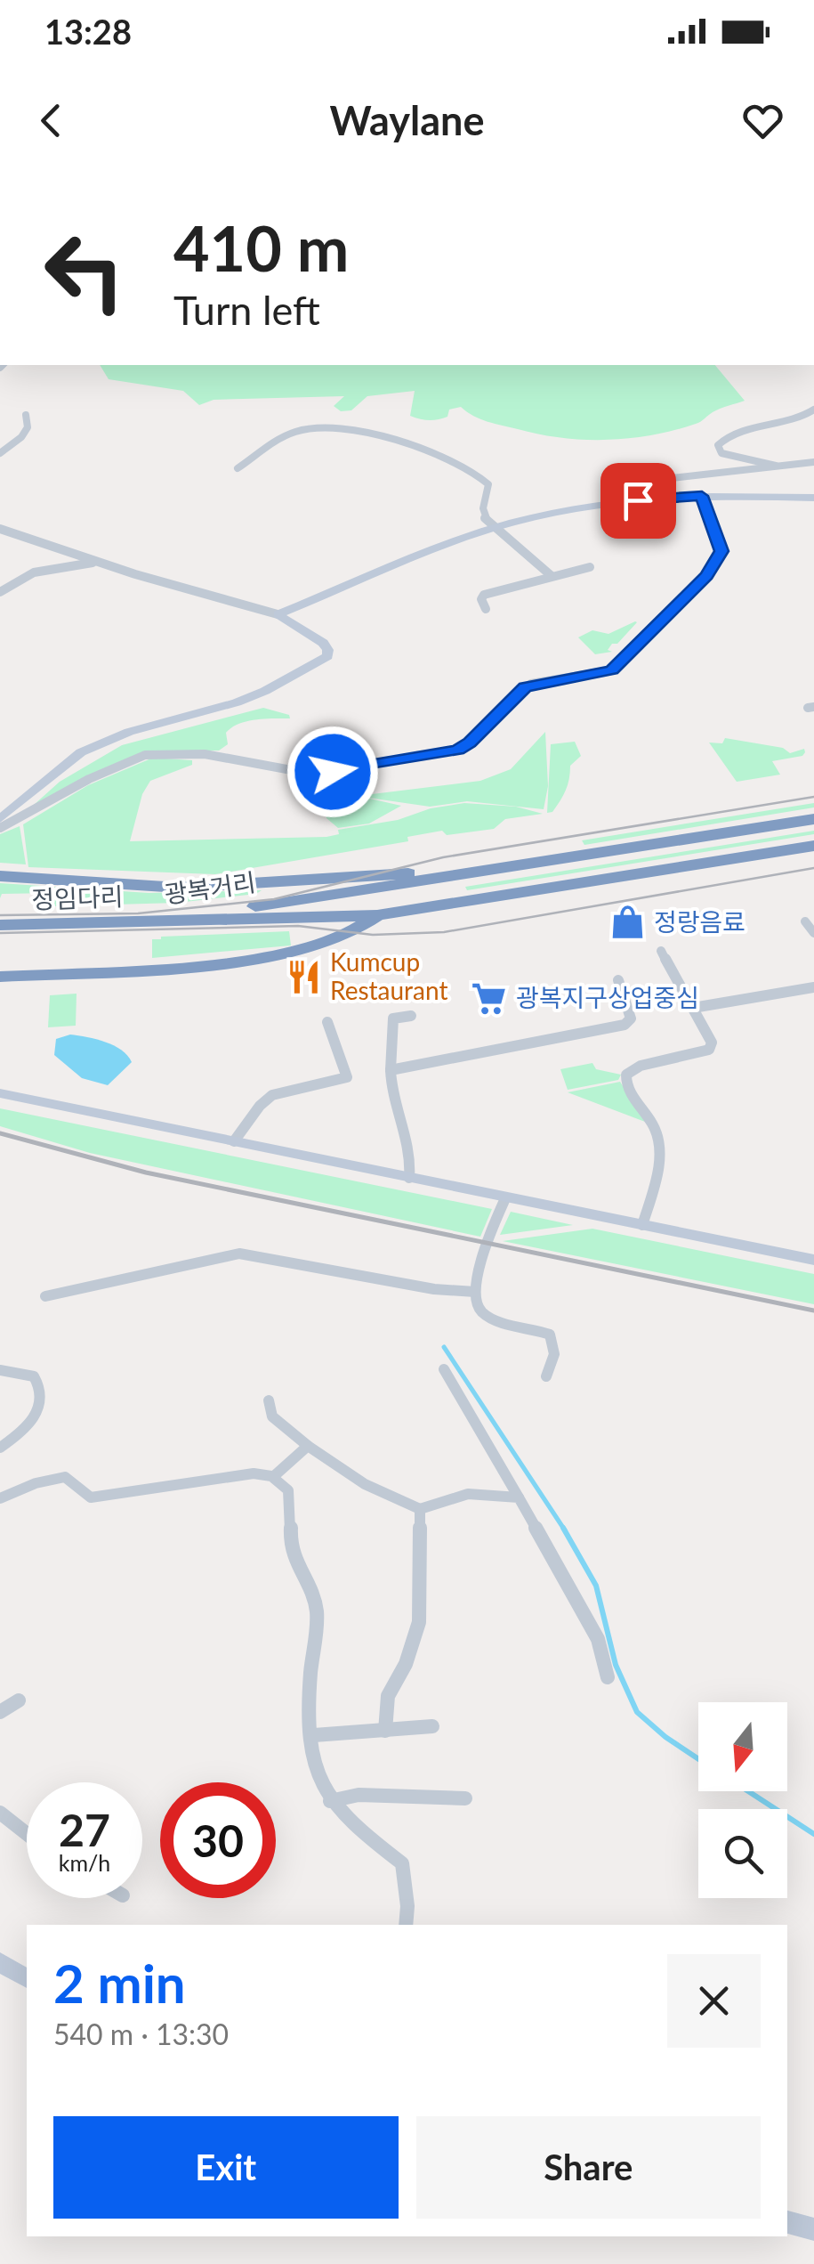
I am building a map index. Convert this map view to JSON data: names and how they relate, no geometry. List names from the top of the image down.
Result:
{
  "streets": {
    "highway": ["광복거리", "정임다리"]
  },
  "crossings": [
    ["광복거리", "정임다리"]
  ],
  "places": {
    "shop": ["정랑음료"],
    "restaurant": ["Kumcup Restaurant"],
    "supermarket": ["광복지구상업중심"]
  },
  "north": "bottom",
  "page": {
    "status": "13:28",
    "header": "Waylane",
    "turn": ["410 m", "Turn left"],
    "speed": "27 km/h",
    "limit": "30",
    "heading": ["2 min", "540 m · 13:30"],
    "buttons": ["Exit", "Share"]
  }
}
